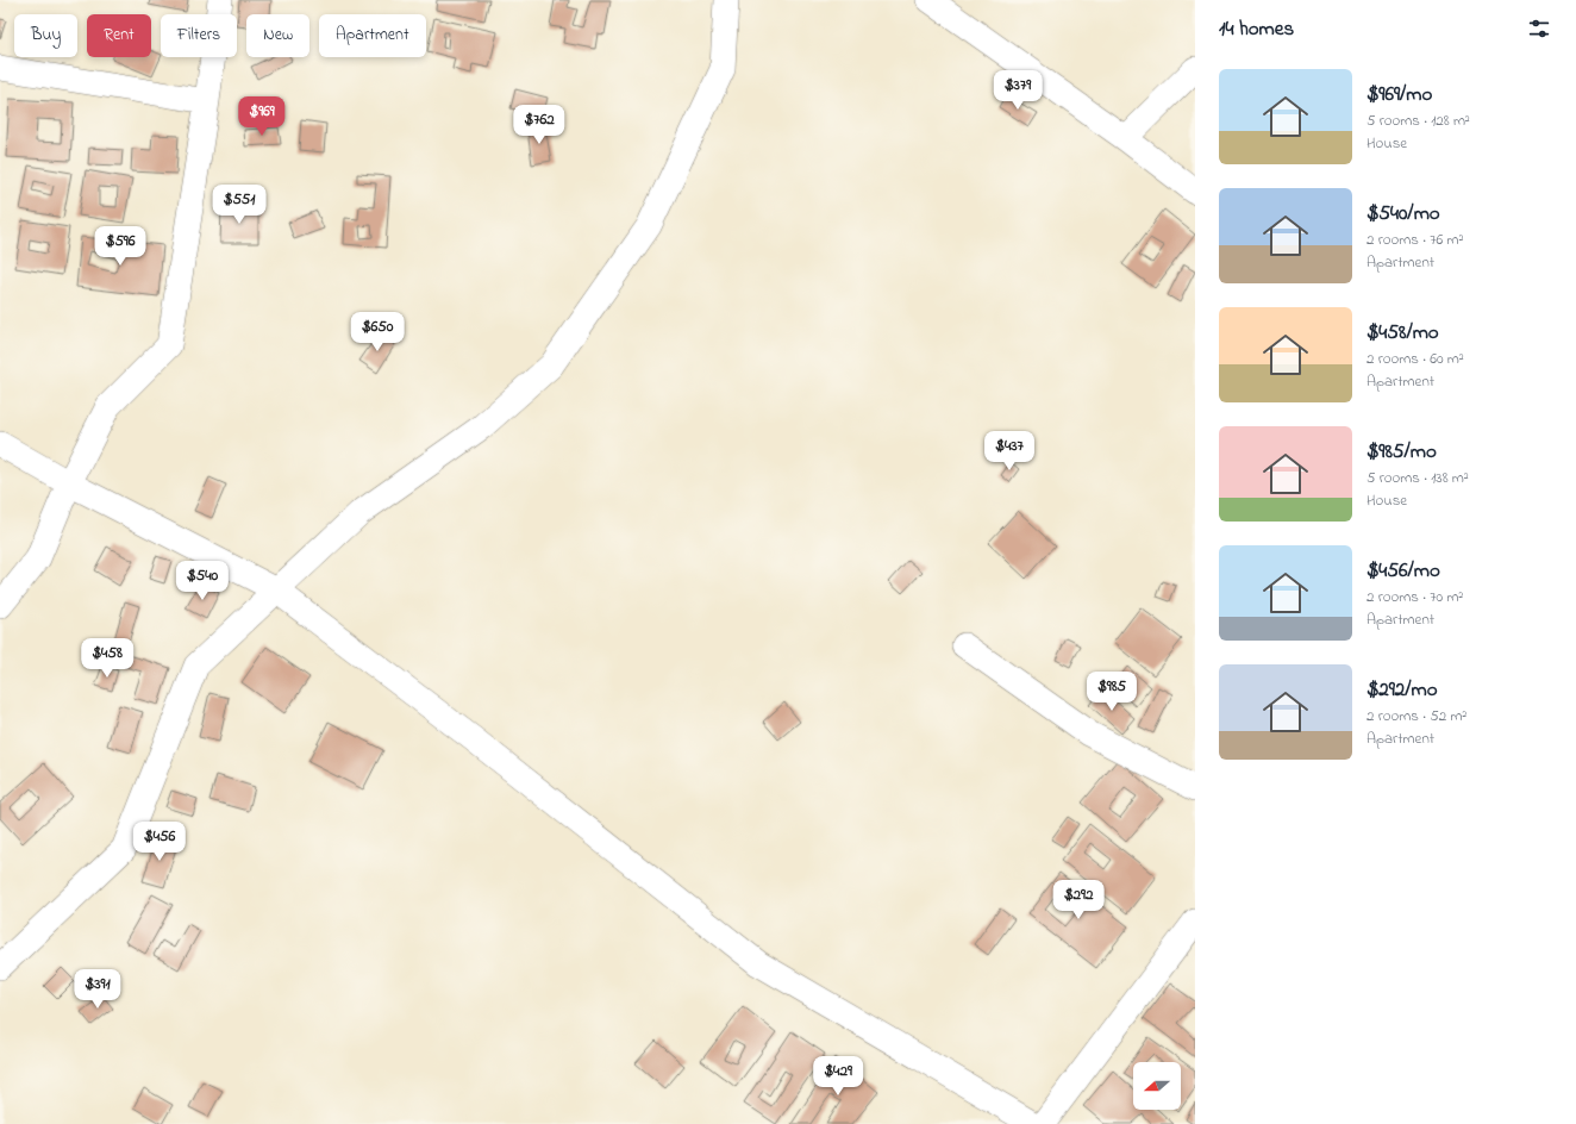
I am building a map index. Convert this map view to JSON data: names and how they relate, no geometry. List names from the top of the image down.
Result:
{
  "north": "left",
  "page": {
    "heading": "14 homes",
    "chip": [
      "Buy",
      "Rent",
      "Filters",
      "New",
      "Apartment"
    ],
    "list": [
      {
        "name": "$969/mo",
        "note": "5 rooms · 128 m² · House"
      },
      {
        "name": "$540/mo",
        "note": "2 rooms · 76 m² · Apartment"
      },
      {
        "name": "$458/mo",
        "note": "2 rooms · 60 m² · Apartment"
      },
      {
        "name": "$985/mo",
        "note": "5 rooms · 138 m² · House"
      },
      {
        "name": "$456/mo",
        "note": "2 rooms · 70 m² · Apartment"
      },
      {
        "name": "$292/mo",
        "note": "2 rooms · 52 m² · Apartment"
      }
    ],
    "price": [
      "$379",
      "$969",
      "$762",
      "$551",
      "$596",
      "$650",
      "$437",
      "$540",
      "$458",
      "$985",
      "$456",
      "$292",
      "$391",
      "$429"
    ]
  }
}
